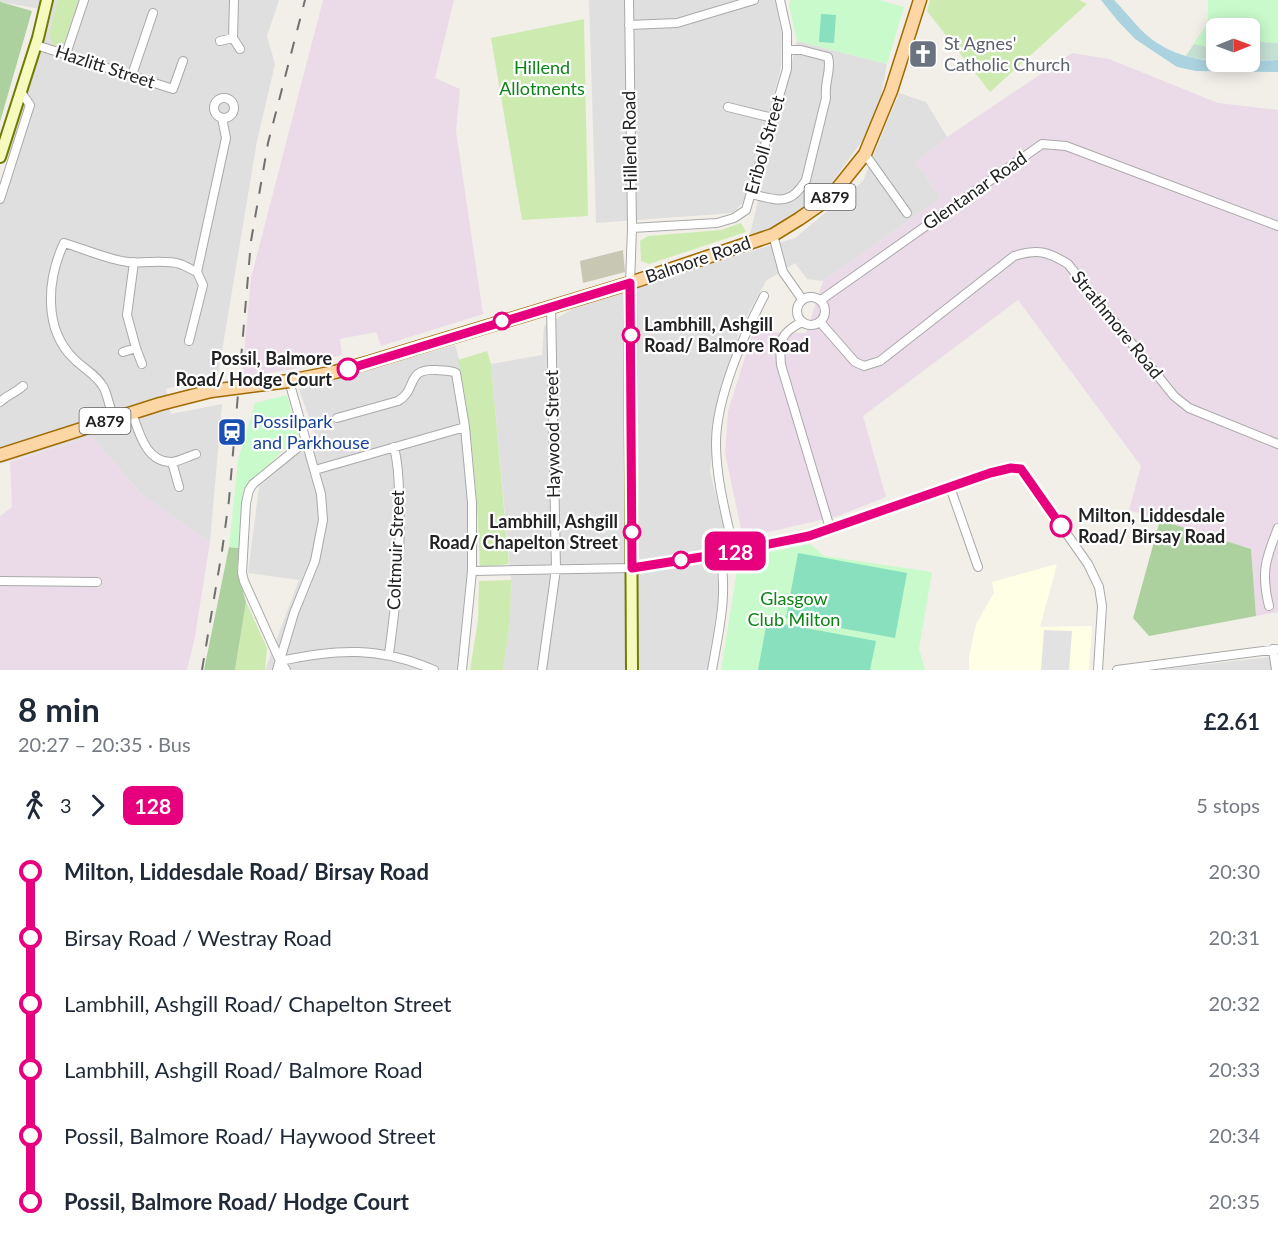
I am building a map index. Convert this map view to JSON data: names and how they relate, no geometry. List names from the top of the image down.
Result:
{
  "streets": {
    "main road": ["A879", "Balmore Road"],
    "street": [
      "Hazlitt Street",
      "Hillend Road",
      "Eriboll Street",
      "Glentanar Road",
      "Strathmore Road",
      "Haywood Street",
      "Coltmuir Street"
    ]
  },
  "crossings": [
    ["Hillend Road", "Eriboll Street"],
    ["Hillend Road", "Balmore Road"],
    ["Glentanar Road", "Strathmore Road"],
    ["Balmore Road", "Haywood Street"]
  ],
  "parks": ["Hillend Allotments", "Glasgow Club Milton"],
  "places": {
    "church": ["St Agnes' Catholic Church"],
    "other": [
      "Lambhill, Ashgill Road/ Balmore Road",
      "Possil, Balmore Road/ Hodge Court",
      "Milton, Liddesdale Road/ Birsay Road",
      "Lambhill, Ashgill Road/ Chapelton Street"
    ],
    "station": ["Possilpark and Parkhouse"]
  },
  "lines": ["bus line 128"],
  "north": "right",
  "page": {
    "on_map": "128",
    "heading": ["8 min", "20:27 – 20:35 · Bus", "£2.61"],
    "legs": ["3", "128", "5 stops"],
    "list": [
      {
        "name": "Milton, Liddesdale Road/ Birsay Road",
        "value": "20:30"
      },
      {
        "name": "Birsay Road / Westray Road",
        "value": "20:31"
      },
      {
        "name": "Lambhill, Ashgill Road/ Chapelton Street",
        "value": "20:32"
      },
      {
        "name": "Lambhill, Ashgill Road/ Balmore Road",
        "value": "20:33"
      },
      {
        "name": "Possil, Balmore Road/ Haywood Street",
        "value": "20:34"
      },
      {
        "name": "Possil, Balmore Road/ Hodge Court",
        "value": "20:35"
      }
    ]
  }
}
